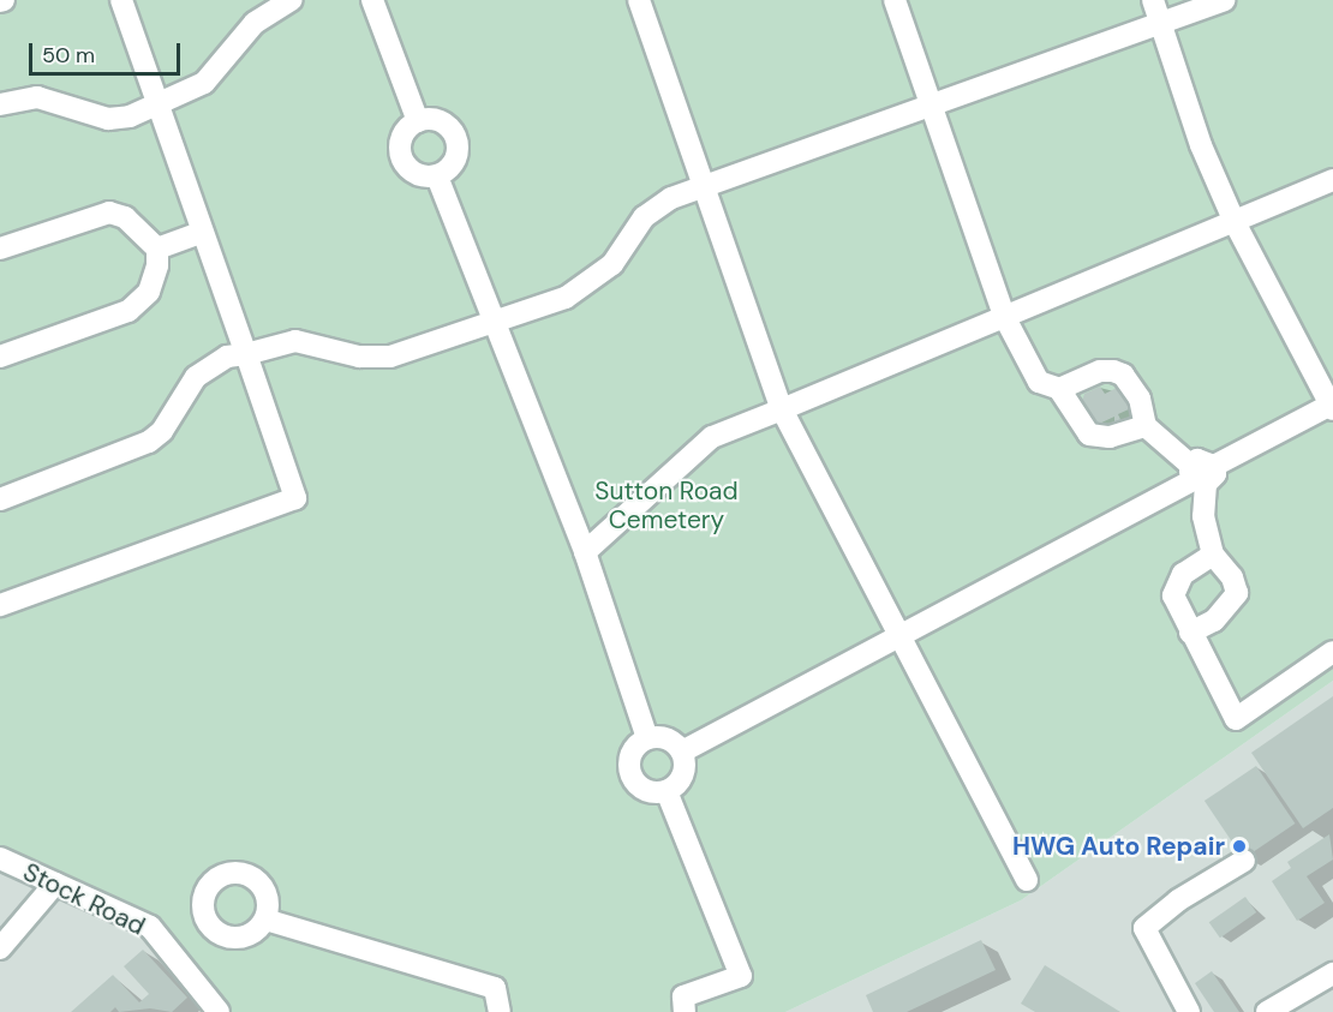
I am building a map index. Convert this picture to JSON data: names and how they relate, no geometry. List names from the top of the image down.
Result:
{
  "streets": {
    "street": ["Stock Road"]
  },
  "parks": ["Sutton Road Cemetery"],
  "places": ["HWG Auto Repair"],
  "scale_bar": "50 m"
}
